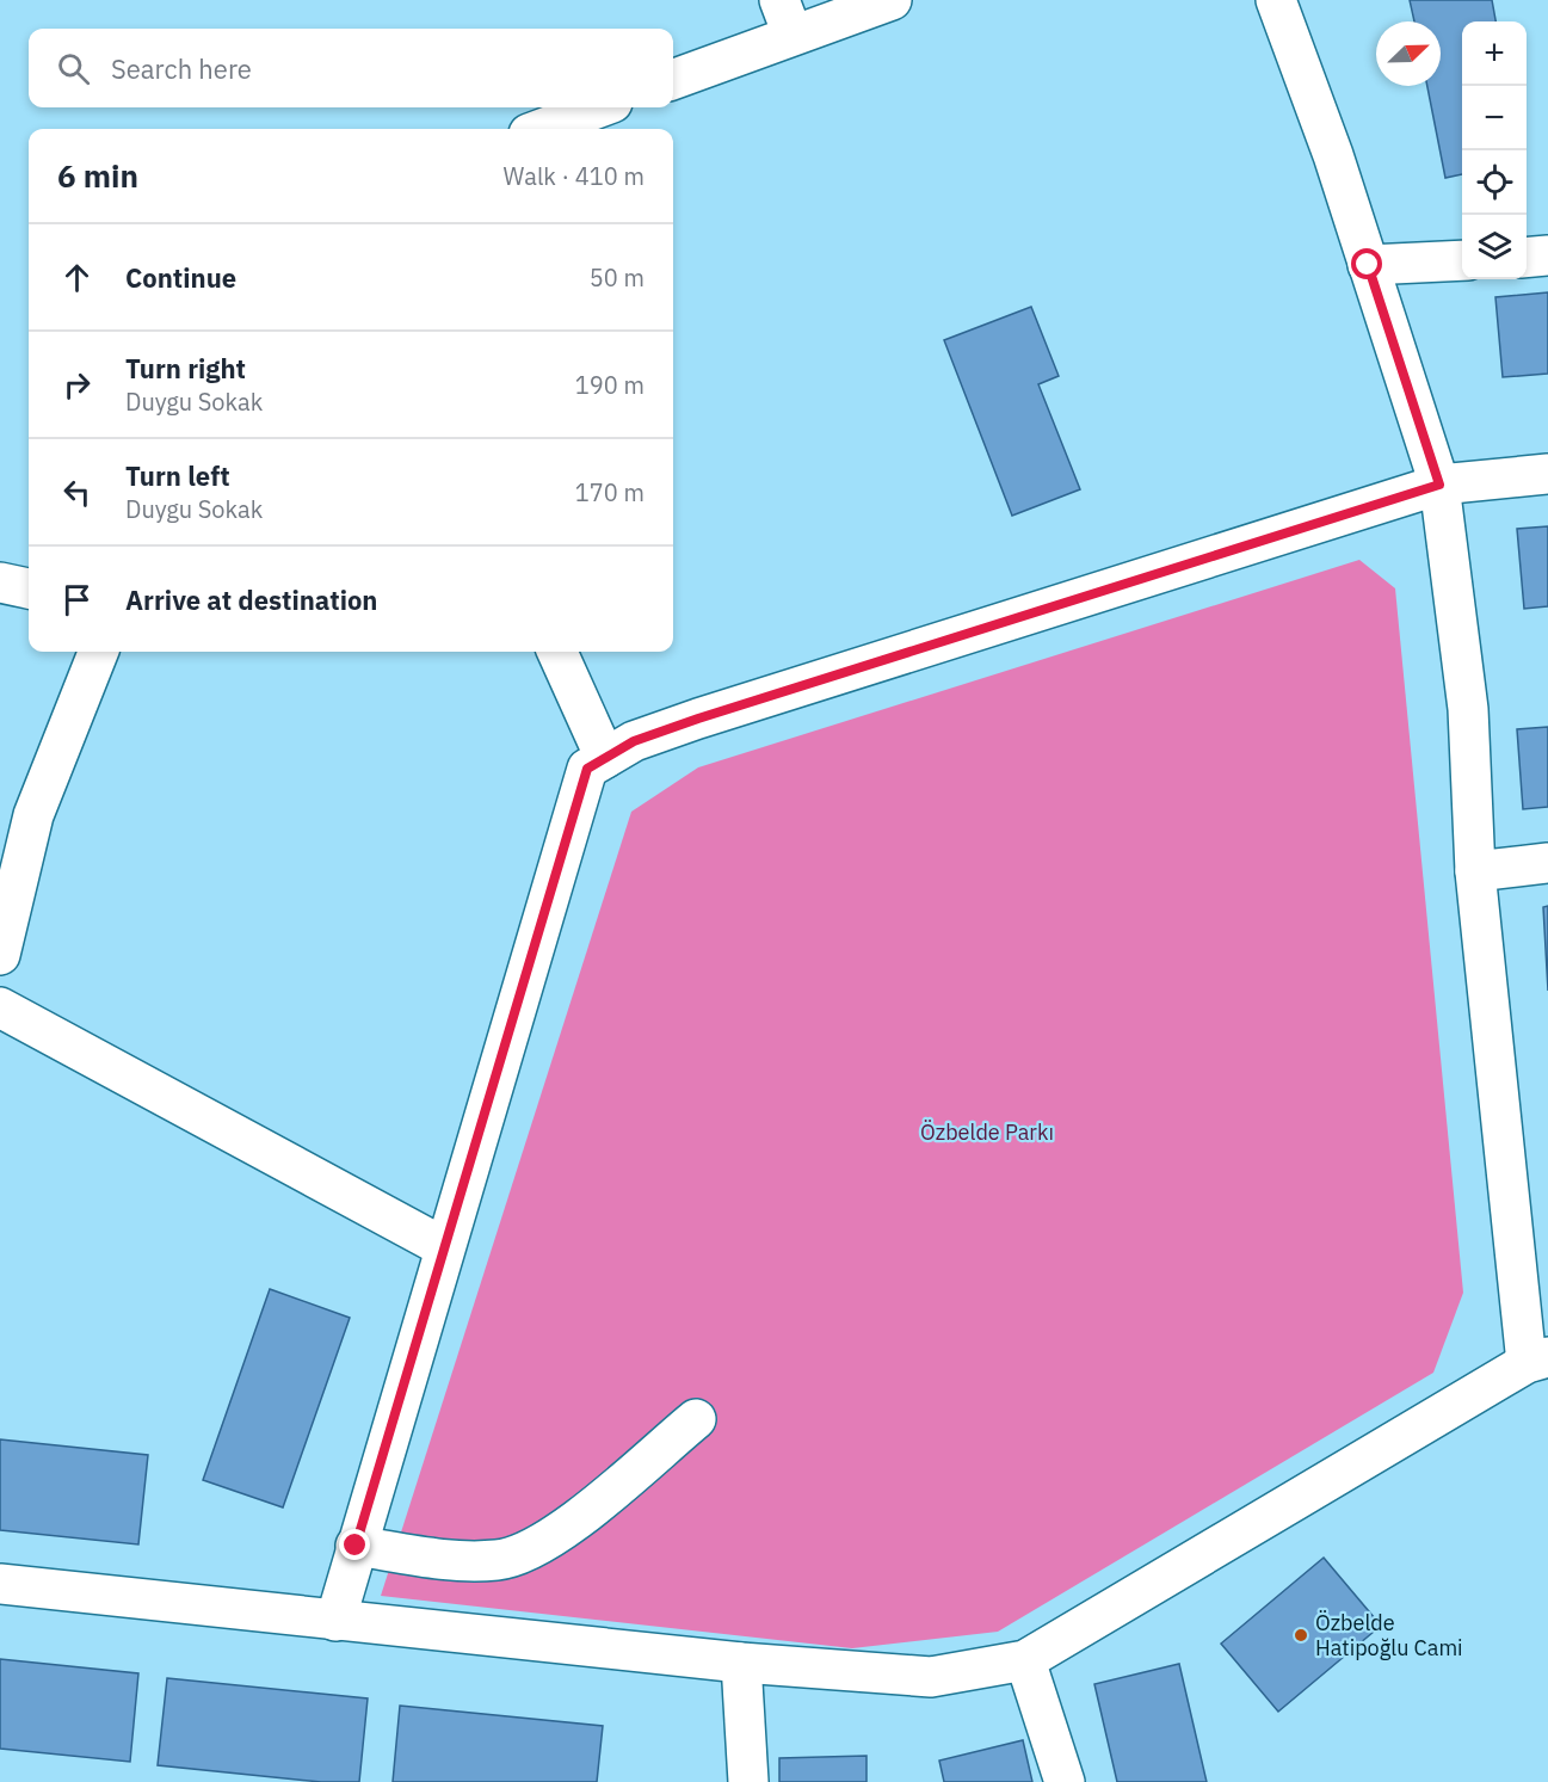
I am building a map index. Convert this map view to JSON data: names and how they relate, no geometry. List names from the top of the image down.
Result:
{
  "parks": ["Özbelde Parkı"],
  "places": ["Özbelde Hatipoğlu Cami"],
  "north": "top right",
  "page": {
    "map_buttons": ["+", "−"],
    "search": "Search here",
    "heading": ["6 min", "Walk · 410 m"],
    "list": [
      ["Continue", "50 m"],
      ["Turn right", "Duygu Sokak", "190 m"],
      ["Turn left", "Duygu Sokak", "170 m"],
      "Arrive at destination"
    ]
  }
}
